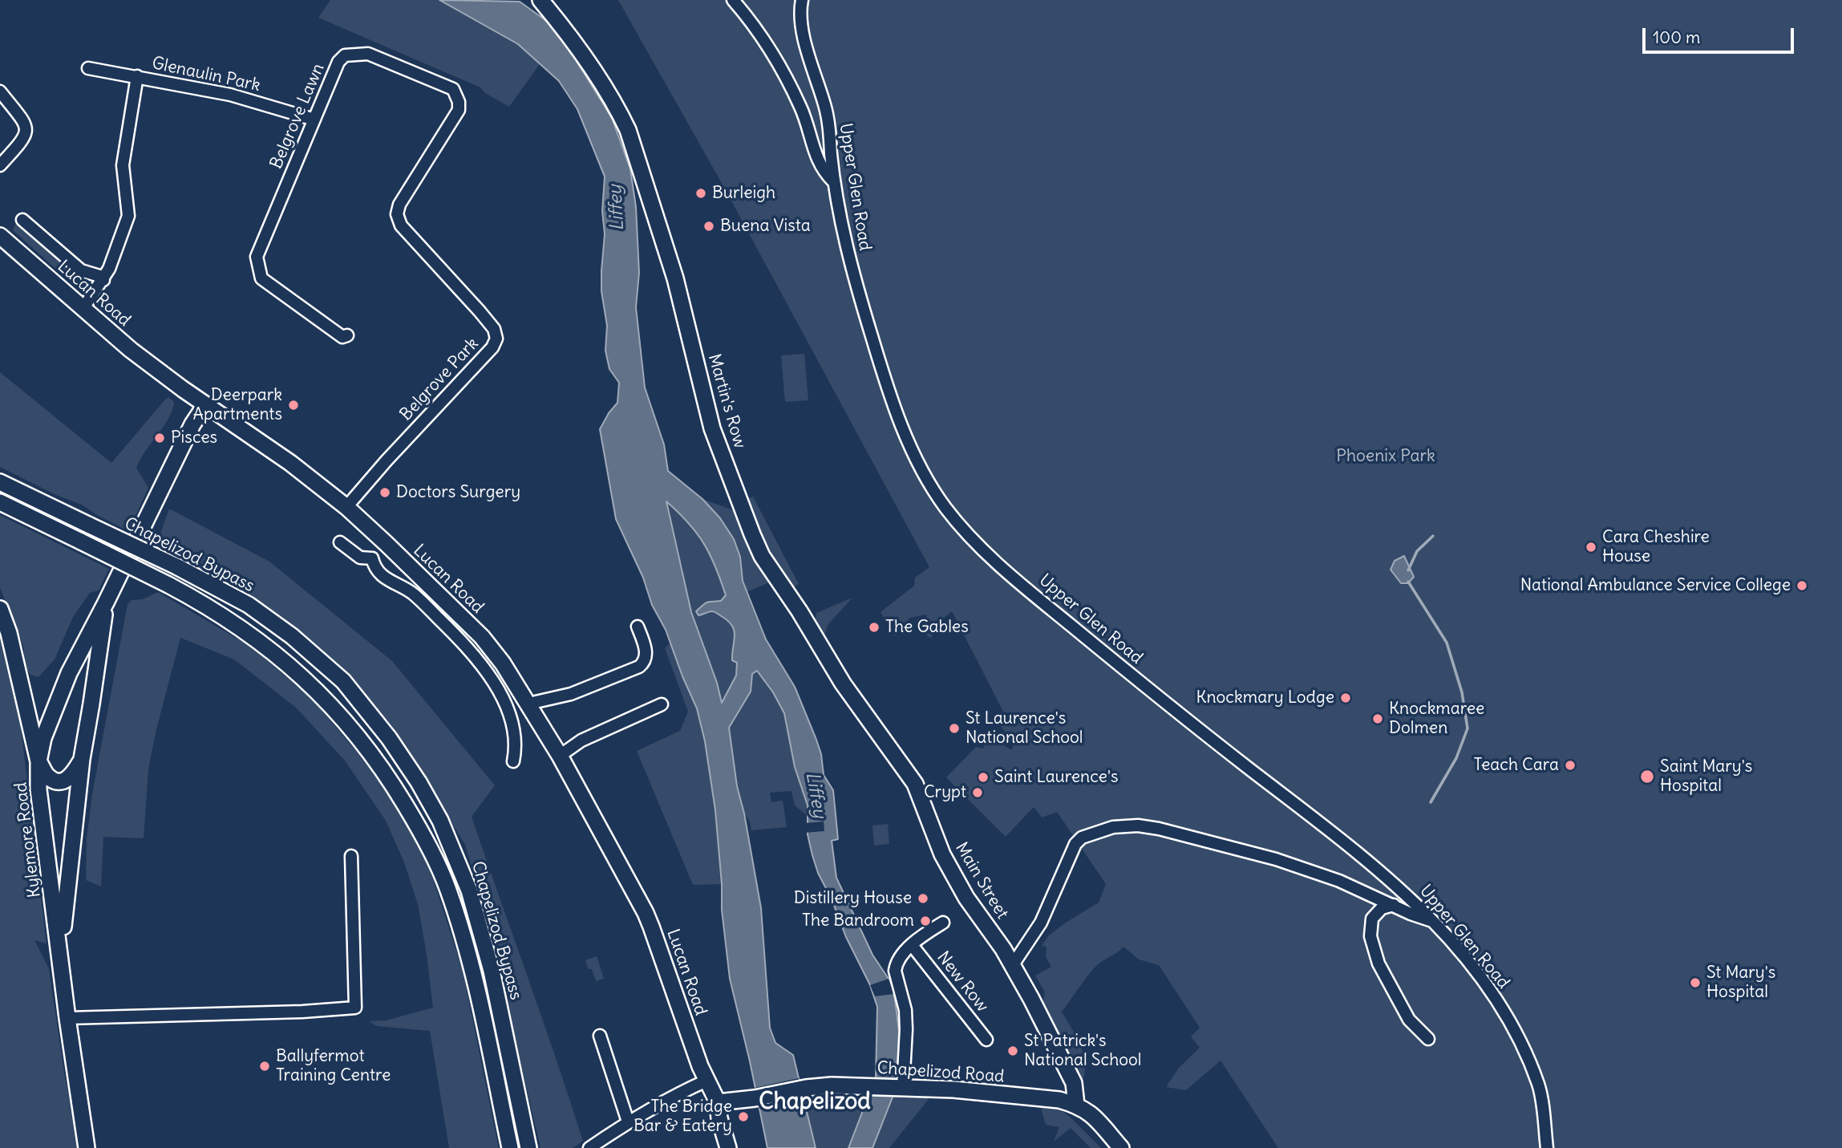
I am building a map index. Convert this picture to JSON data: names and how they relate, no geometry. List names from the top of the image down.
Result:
{
  "streets": {
    "main road": [
      "Lucan Road",
      "Martin's Row",
      "Chapelizod Bypass",
      "Kylemore Road",
      "Main Street",
      "Chapelizod Road"
    ],
    "street": [
      "Glenaulin Park",
      "Belgrove Lawn",
      "Upper Glen Road",
      "Belgrove Park",
      "New Row"
    ]
  },
  "crossings": [
    ["Glenaulin Park", "Belgrove Lawn"],
    ["Belgrove Lawn", "Belgrove Park"],
    ["Lucan Road", "Belgrove Park"],
    ["Lucan Road", "Kylemore Road"],
    ["Lucan Road", "Chapelizod Road"],
    ["Martin's Row", "Main Street"],
    ["Main Street", "Chapelizod Road"]
  ],
  "districts": ["Chapelizod"],
  "water": ["Liffey"],
  "parks": ["Phoenix Park"],
  "places": [
    "Burleigh",
    "Buena Vista",
    "Deerpark Apartments",
    "Pisces",
    "Doctors Surgery",
    "Cara Cheshire House",
    "National Ambulance Service College",
    "The Gables",
    "Knockmary Lodge",
    "Knockmaree Dolmen",
    "St Laurence's National School",
    "Teach Cara",
    "Saint Mary's Hospital",
    "Saint Laurence's",
    "Crypt",
    "Distillery House",
    "The Bandroom",
    "St Mary's Hospital",
    "St Patrick's National School",
    "Ballyfermot Training Centre",
    "The Bridge Bar & Eatery"
  ],
  "scale_bar": "100 m"
}
